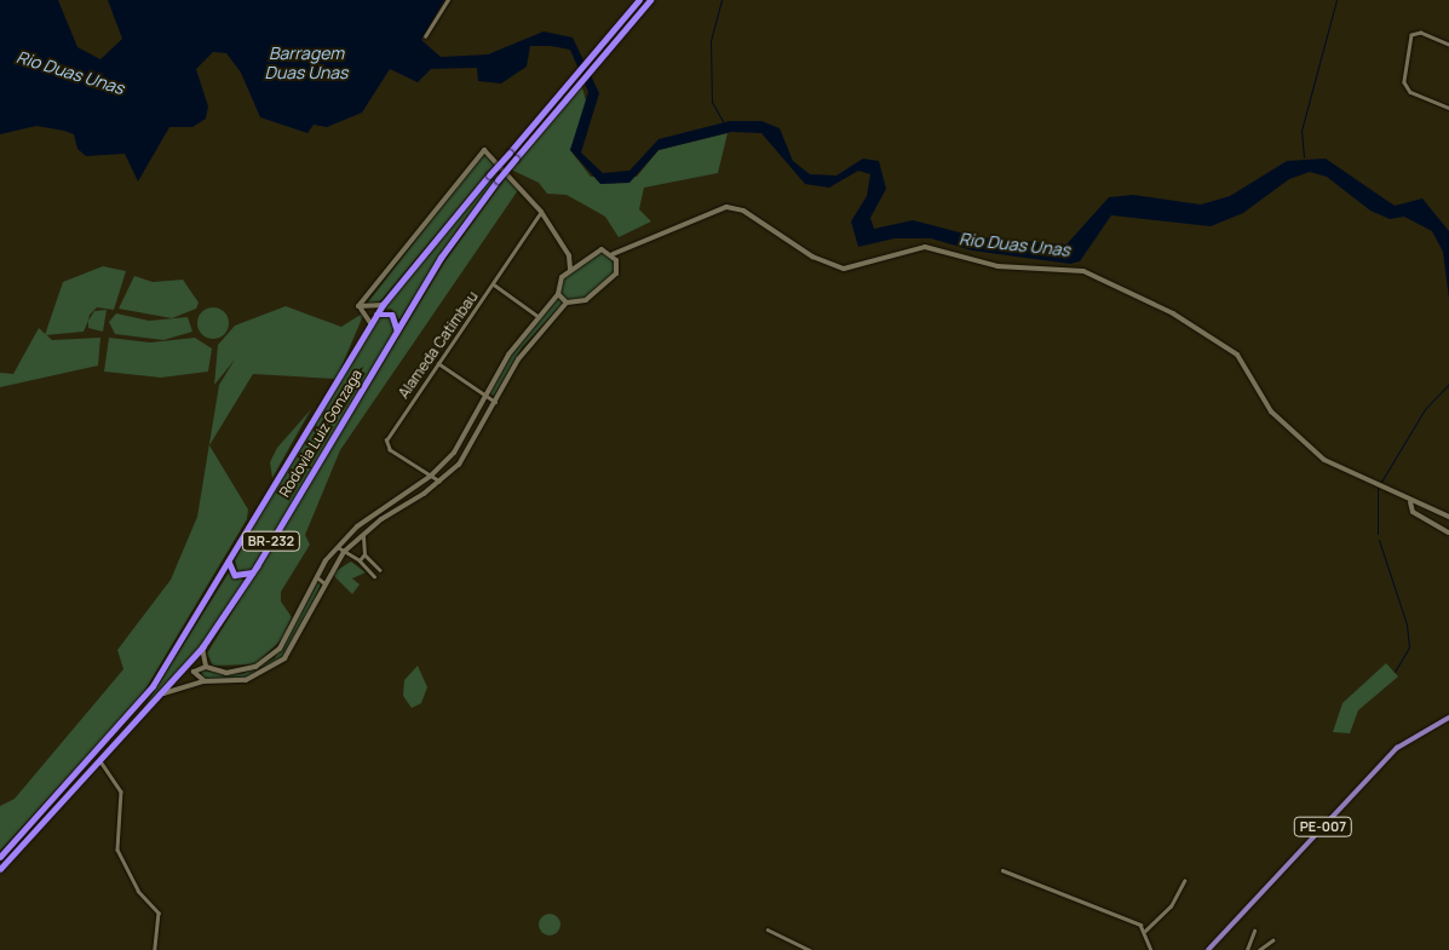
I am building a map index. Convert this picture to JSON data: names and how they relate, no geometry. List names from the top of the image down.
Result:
{
  "streets": {
    "highway": ["Rodovia Luiz Gonzaga", "BR-232"],
    "main road": ["PE-007"],
    "street": ["Alameda Catimbau"]
  },
  "water": ["Barragem Duas Unas", "Rio Duas Unas"]
}
